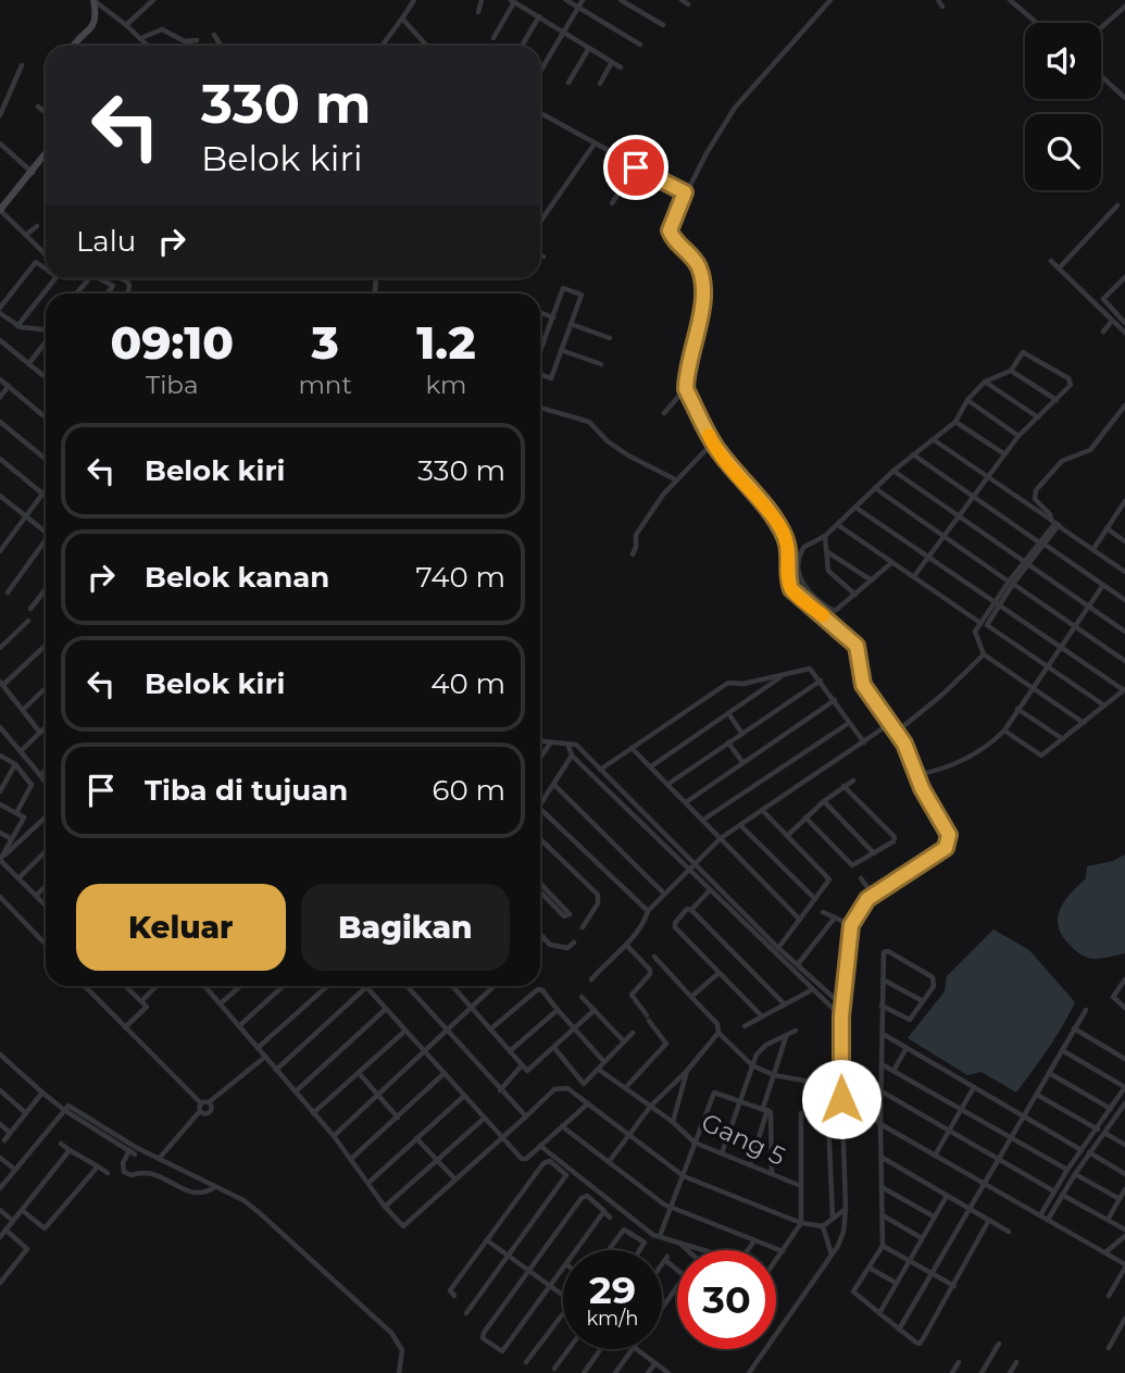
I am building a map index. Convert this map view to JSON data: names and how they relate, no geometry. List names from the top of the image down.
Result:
{
  "streets": {
    "street": ["Gang 5"]
  },
  "page": {
    "turn": ["330 m", "Belok kiri"],
    "then": "Lalu",
    "eta": [
      "09:10",
      "Tiba",
      "3",
      "mnt",
      "1.2",
      "km"
    ],
    "list": [
      {
        "name": "Belok kiri",
        "value": "330 m"
      },
      {
        "name": "Belok kanan",
        "value": "740 m"
      },
      {
        "name": "Belok kiri",
        "value": "40 m"
      },
      {
        "name": "Tiba di tujuan",
        "value": "60 m"
      }
    ],
    "buttons": ["Keluar", "Bagikan"],
    "speed": "29 km/h",
    "limit": "30"
  }
}
